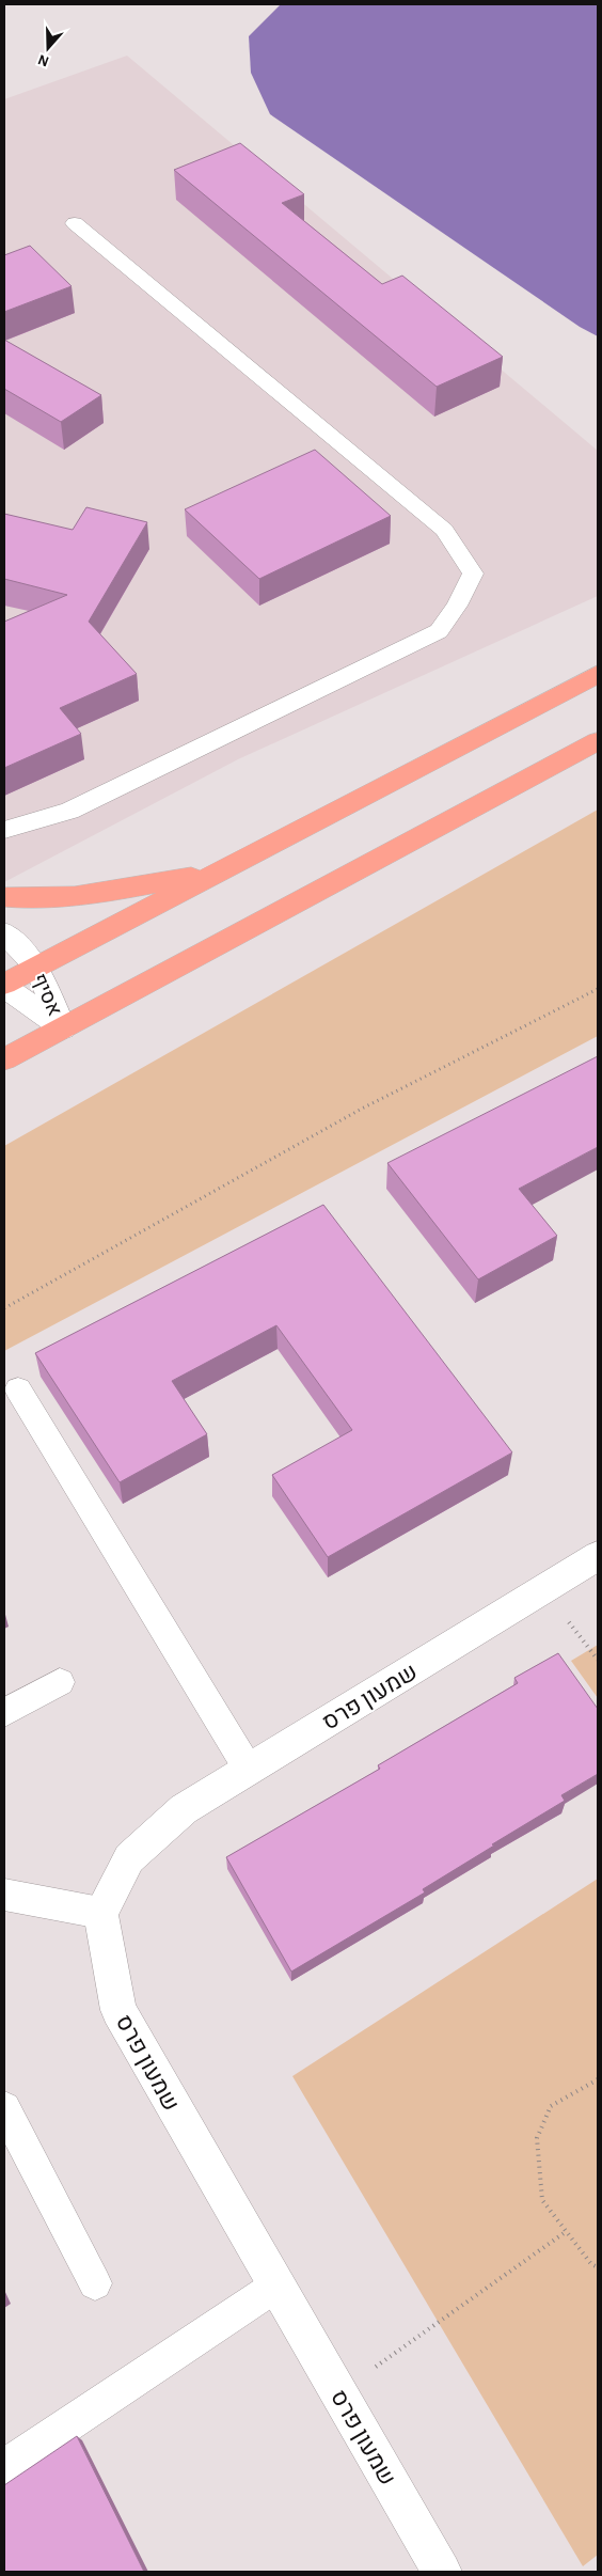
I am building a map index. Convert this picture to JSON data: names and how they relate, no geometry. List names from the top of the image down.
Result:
{
  "streets": {
    "street": ["אסיף", "שמעון פרס"]
  },
  "north": "bottom"
}
